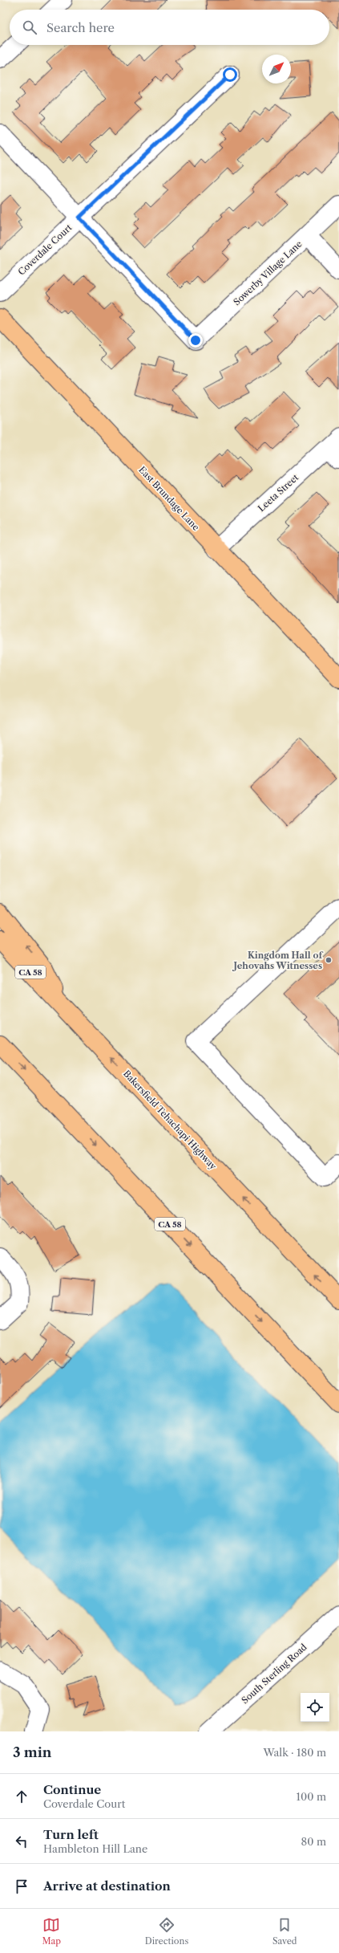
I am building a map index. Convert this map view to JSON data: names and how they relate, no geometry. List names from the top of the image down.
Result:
{
  "streets": {
    "main road": ["East Brundage Lane", "CA 58", "Bakersfield Tehachapi Highway"],
    "street": [
      "Coverdale Court",
      "Sowerby Village Lane",
      "Leeta Street",
      "South Sterling Road"
    ]
  },
  "crossings": [
    ["Coverdale Court", "Sowerby Village Lane"],
    ["Leeta Street", "East Brundage Lane"]
  ],
  "places": ["Kingdom Hall of Jehovahs Witnesses"],
  "north": "top right",
  "page": {
    "search": "Search here",
    "heading": ["3 min", "Walk · 180 m"],
    "list": [
      ["Continue", "Coverdale Court", "100 m"],
      ["Turn left", "Hambleton Hill Lane", "80 m"],
      "Arrive at destination"
    ],
    "nav": ["Map", "Directions", "Saved"]
  }
}
